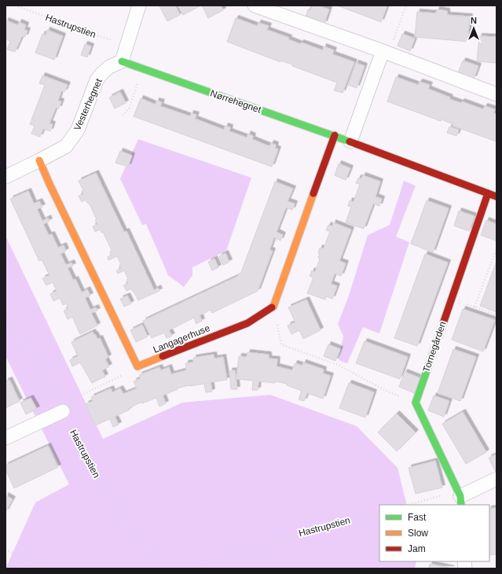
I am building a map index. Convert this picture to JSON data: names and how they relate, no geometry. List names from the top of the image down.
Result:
{
  "streets": {
    "street": [
      "Nørrehegnet",
      "Vesterhegnet",
      "Langagerhuse",
      "Tornegården"
    ],
    "path": ["Hastrupstien"]
  },
  "crossings": [
    ["Nørrehegnet", "Vesterhegnet"],
    ["Nørrehegnet", "Tornegården"]
  ],
  "legend": ["Fast", "Slow", "Jam"],
  "north": "top"
}
